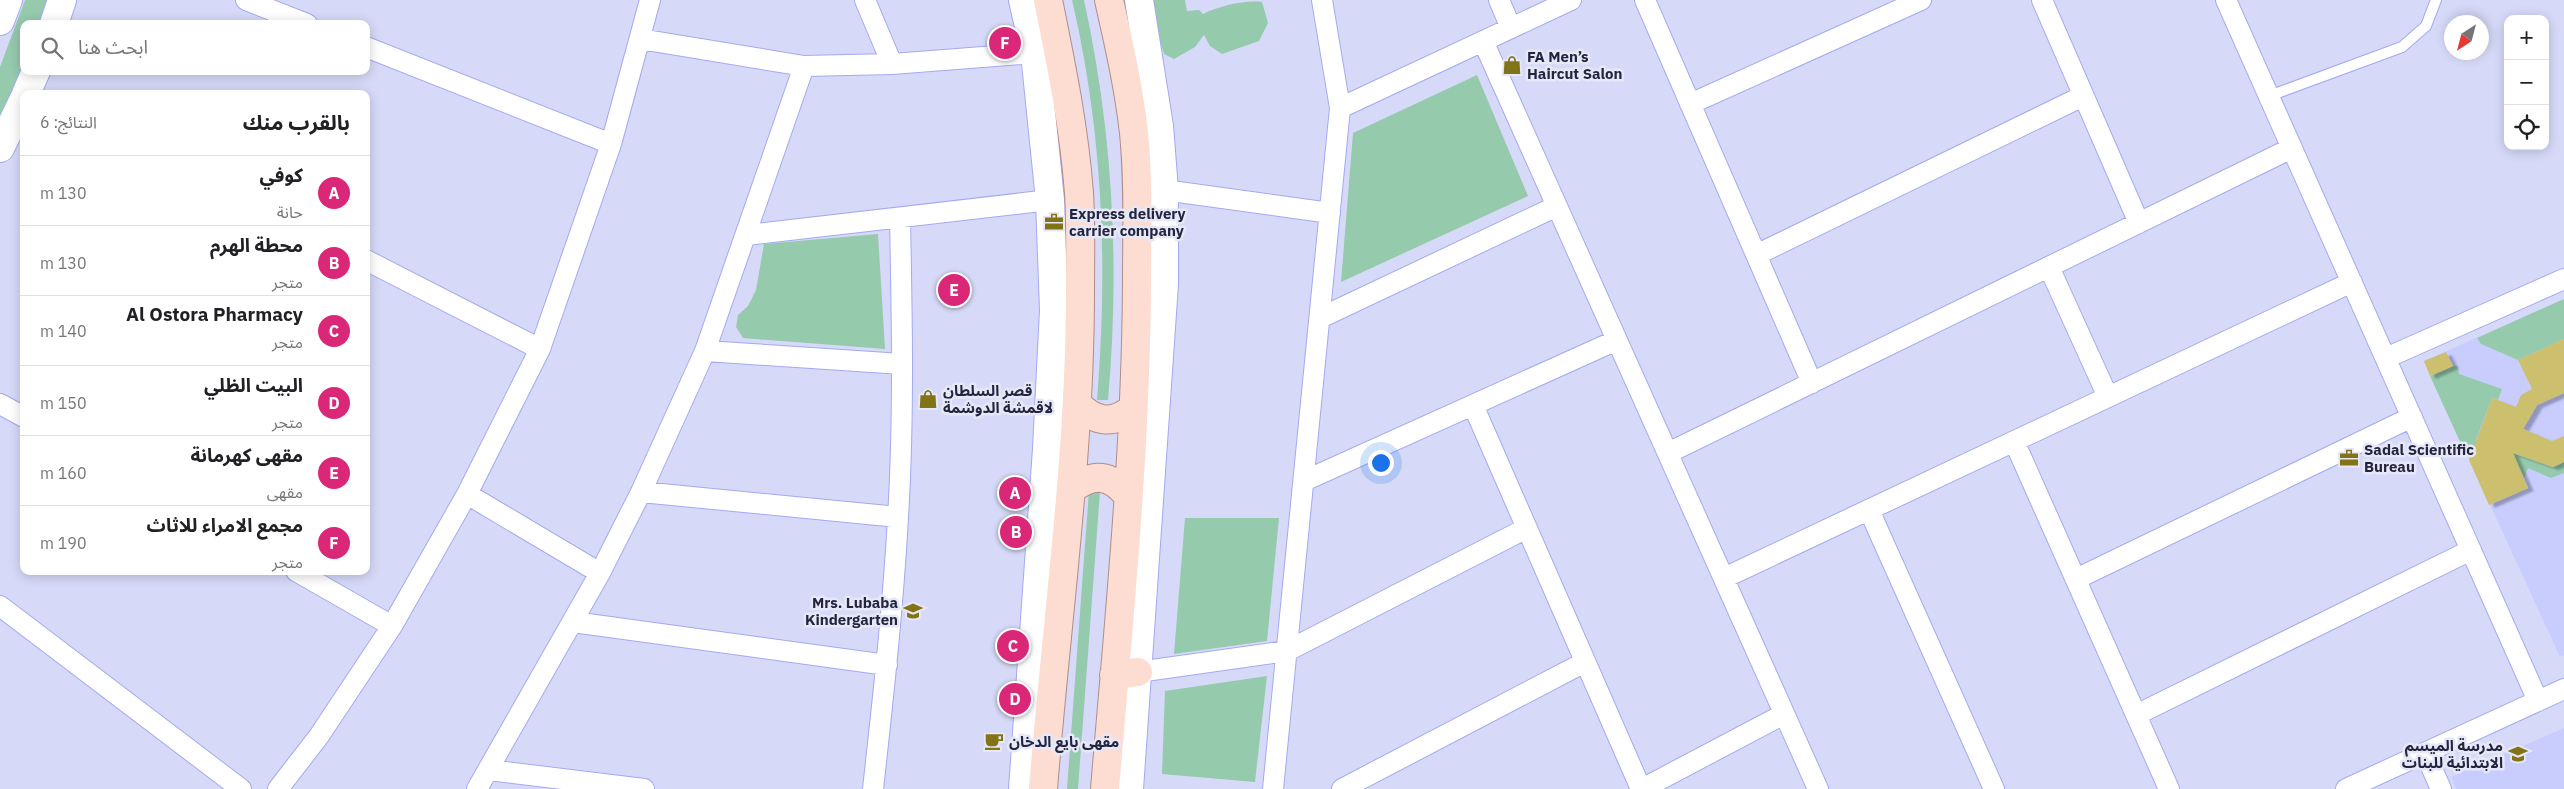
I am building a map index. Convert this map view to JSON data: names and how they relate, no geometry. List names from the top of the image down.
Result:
{
  "places": {
    "shop": ["FA Men’s Haircut Salon", "قصر السلطان لاقمشة الدوشمة"],
    "office": ["Express delivery carrier company", "Sadal Scientific Bureau"],
    "school or university": ["Mrs. Lubaba Kindergarten", "مدرسة الميسم الابتدائية للبنات"],
    "cafe": ["مقهى بايع الدخان"]
  },
  "north": "bottom left",
  "page": {
    "map_buttons": ["+", "−"],
    "search": "ابحث هنا",
    "pins": [
      "F",
      "E",
      "A",
      "B",
      "C",
      "D"
    ],
    "heading": ["بالقرب منك", "النتائج: 6"],
    "list": [
      {
        "mark": "A",
        "name": "كوفي",
        "note": "حانة",
        "value": "130 m"
      },
      {
        "mark": "B",
        "name": "محطة الهرم",
        "note": "متجر",
        "value": "130 m"
      },
      {
        "mark": "C",
        "name": "Al Ostora Pharmacy",
        "note": "متجر",
        "value": "140 m"
      },
      {
        "mark": "D",
        "name": "البيت الظلي",
        "note": "متجر",
        "value": "150 m"
      },
      {
        "mark": "E",
        "name": "مقهى كهرمانة",
        "note": "مقهى",
        "value": "160 m"
      },
      {
        "mark": "F",
        "name": "مجمع الامراء للاثاث",
        "note": "متجر",
        "value": "190 m"
      }
    ]
  }
}
